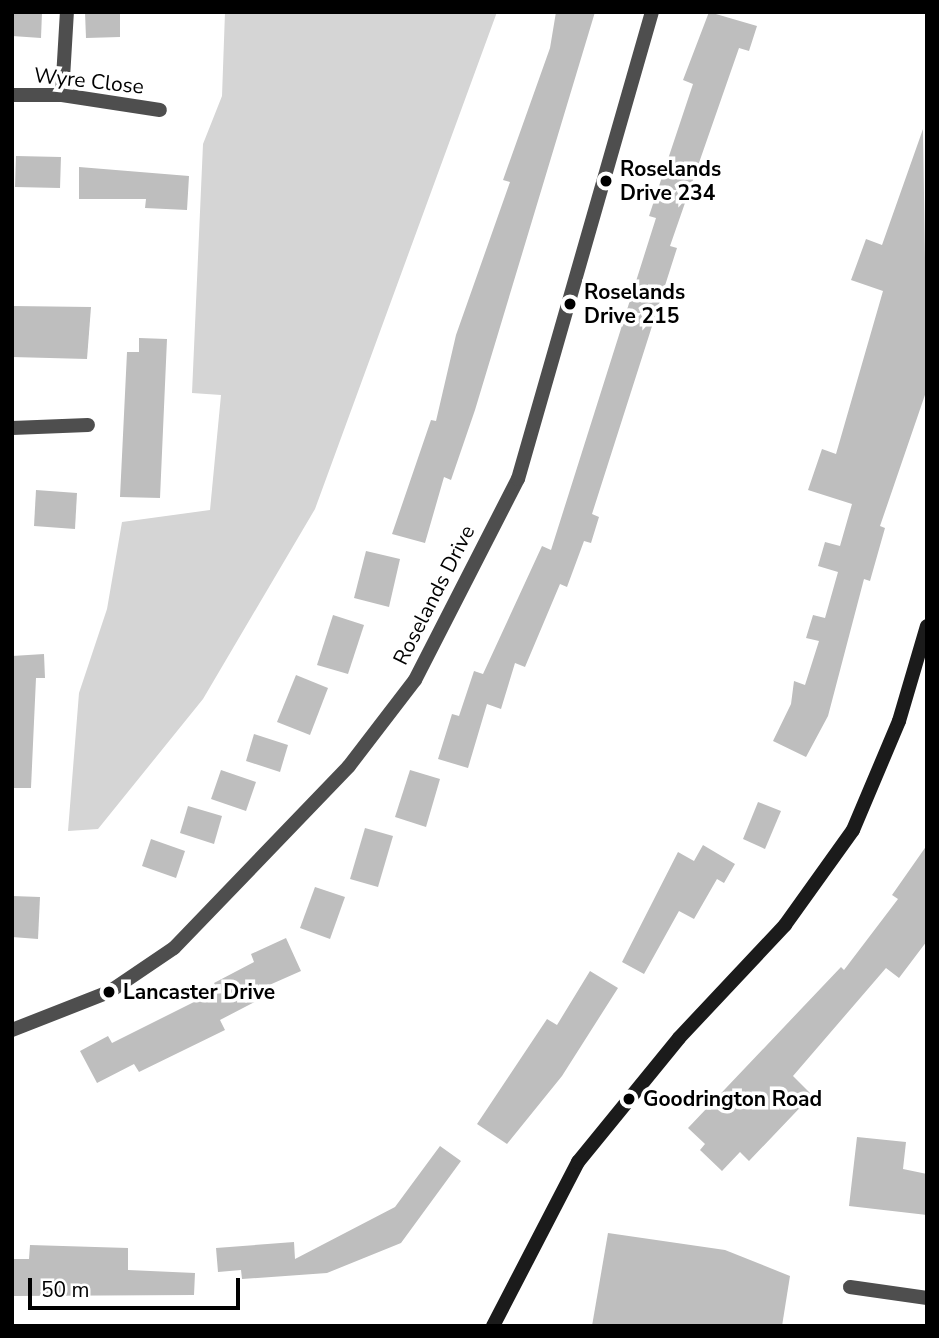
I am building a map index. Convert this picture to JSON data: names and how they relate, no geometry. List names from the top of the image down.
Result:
{
  "streets": {
    "street": ["Wyre Close", "Roselands Drive"]
  },
  "places": [
    "Roselands Drive 234",
    "Roselands Drive 215",
    "Lancaster Drive",
    "Goodrington Road"
  ],
  "scale_bar": "50 m"
}
